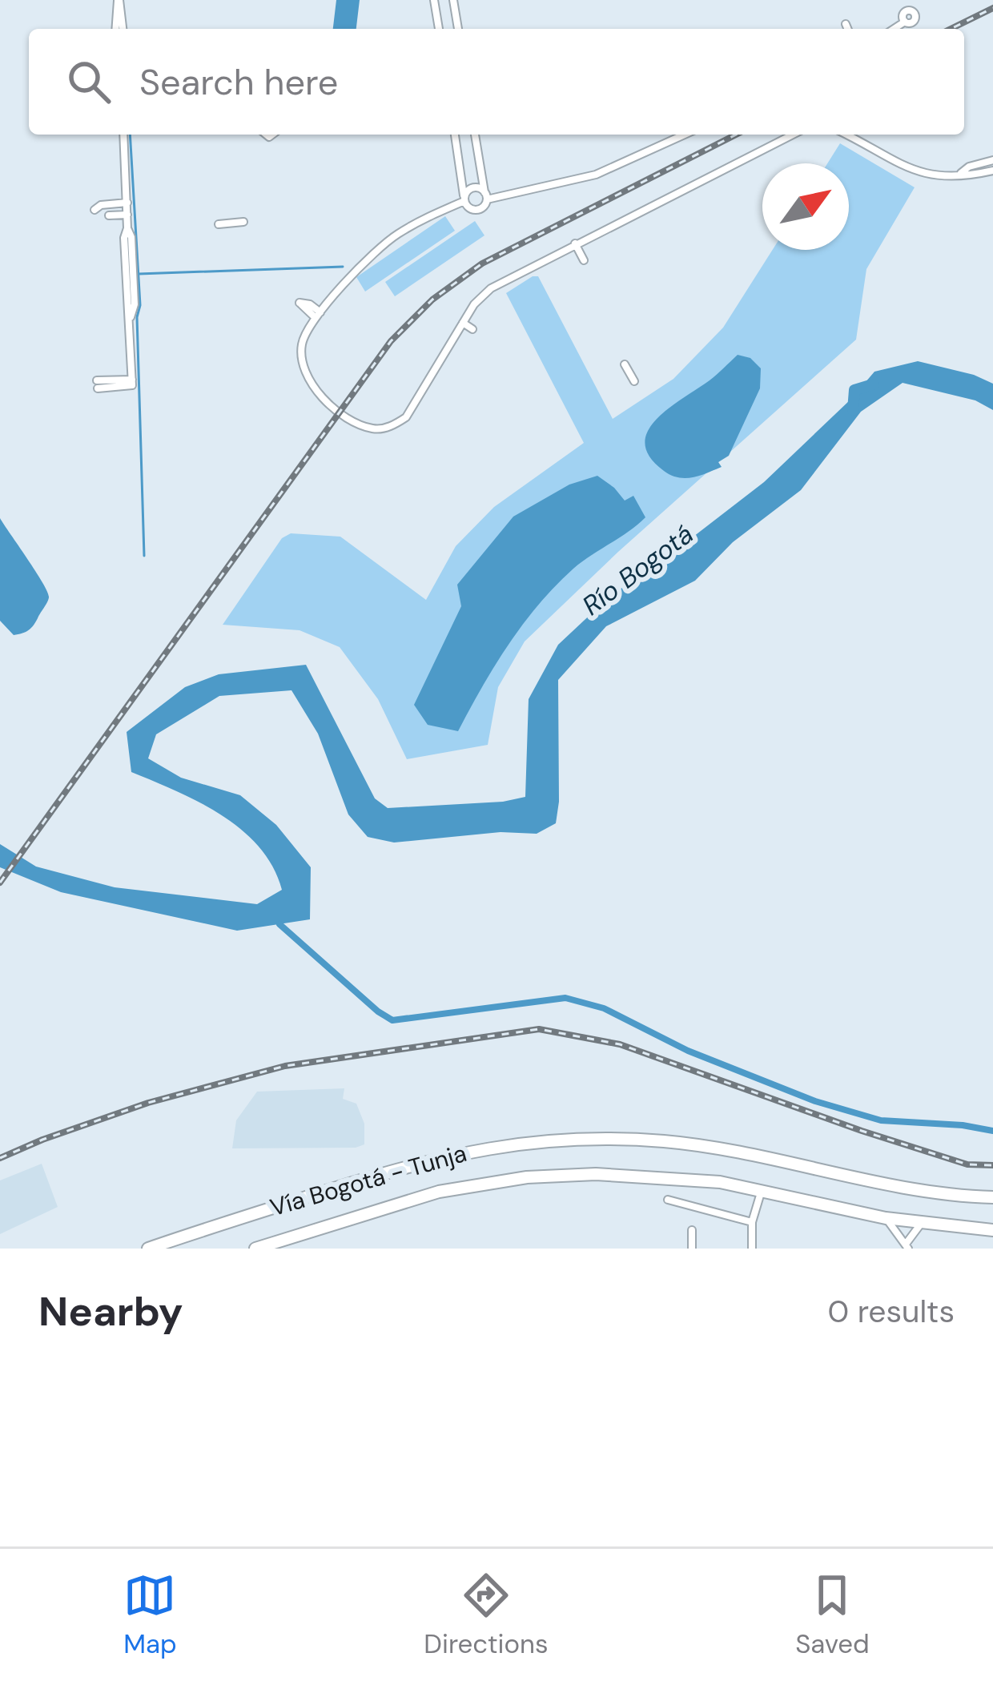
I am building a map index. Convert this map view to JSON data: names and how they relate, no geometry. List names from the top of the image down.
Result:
{
  "streets": {
    "highway": ["Vía Bogotá - Tunja"]
  },
  "water": ["Río Bogotá"],
  "north": "top right",
  "page": {
    "search": "Search here",
    "heading": ["Nearby", "0 results"],
    "nav": ["Map", "Directions", "Saved"]
  }
}
